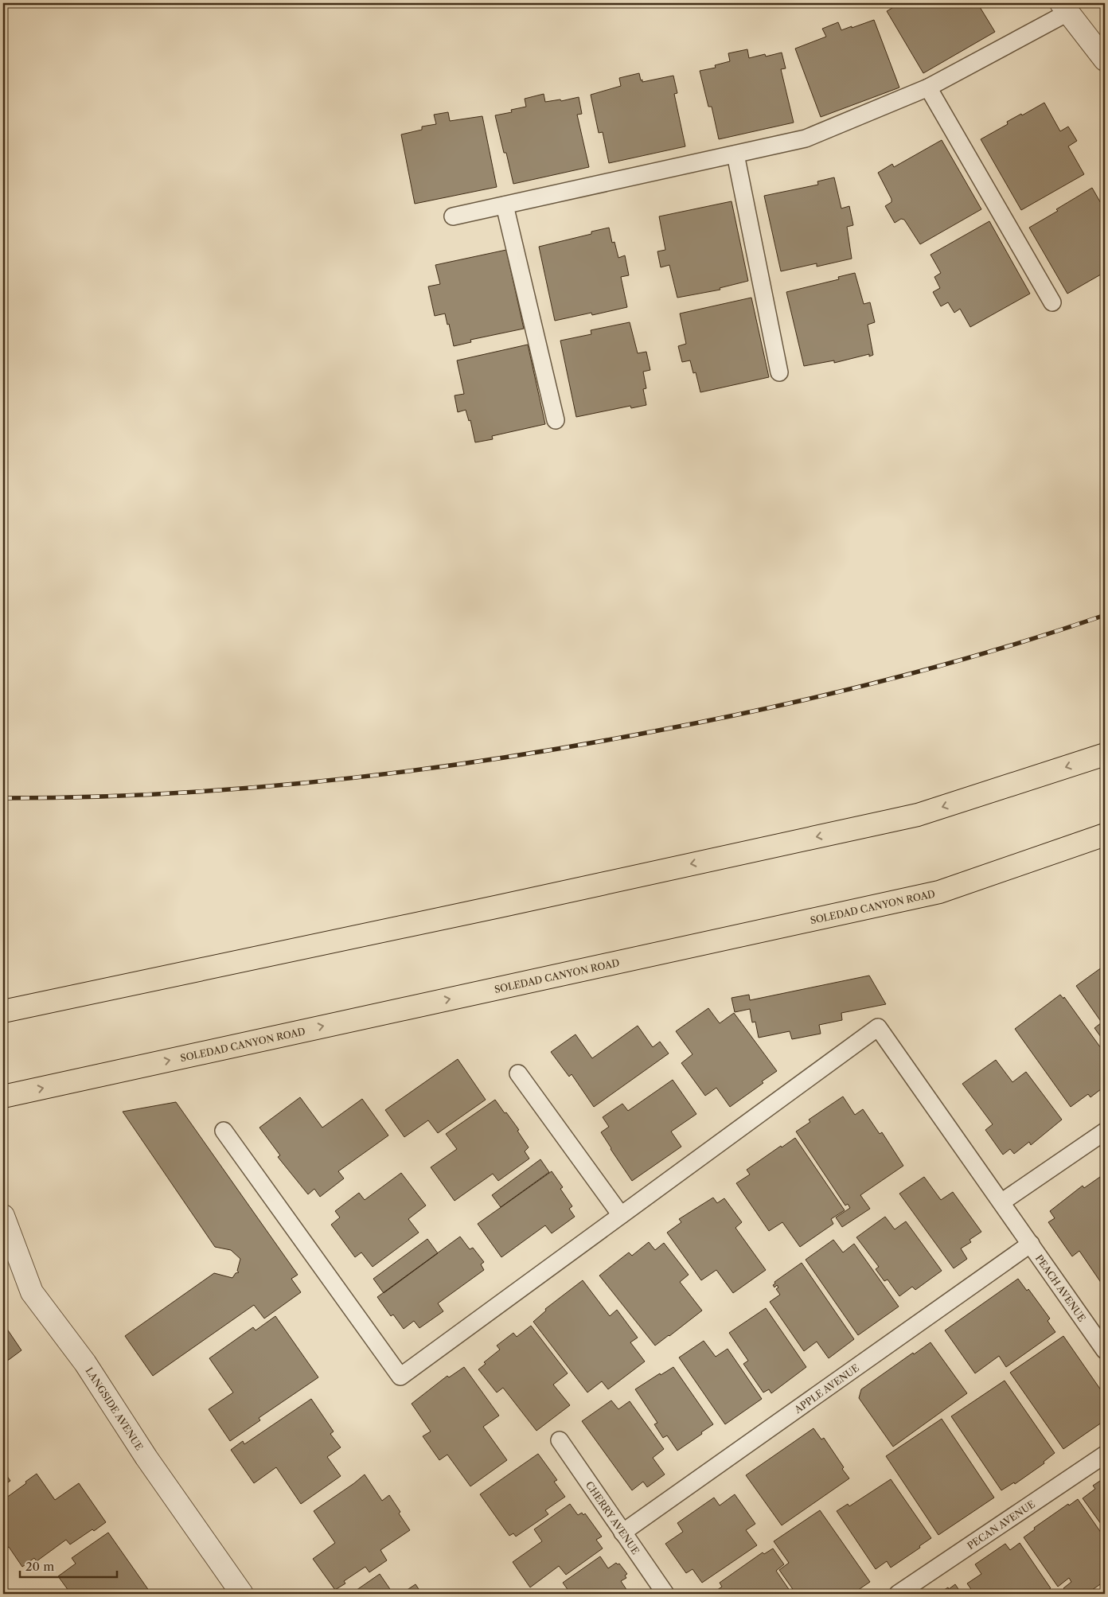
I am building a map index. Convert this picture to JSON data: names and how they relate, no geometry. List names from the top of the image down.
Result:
{
  "streets": {
    "main road": ["SOLEDAD CANYON ROAD"],
    "street": ["LANGSIDE AVENUE"],
    "lane": [
      "PEACH AVENUE",
      "APPLE AVENUE",
      "CHERRY AVENUE",
      "PECAN AVENUE"
    ]
  },
  "crossings": [
    ["PEACH AVENUE", "APPLE AVENUE"],
    ["APPLE AVENUE", "CHERRY AVENUE"]
  ],
  "scale_bar": "20 m"
}
